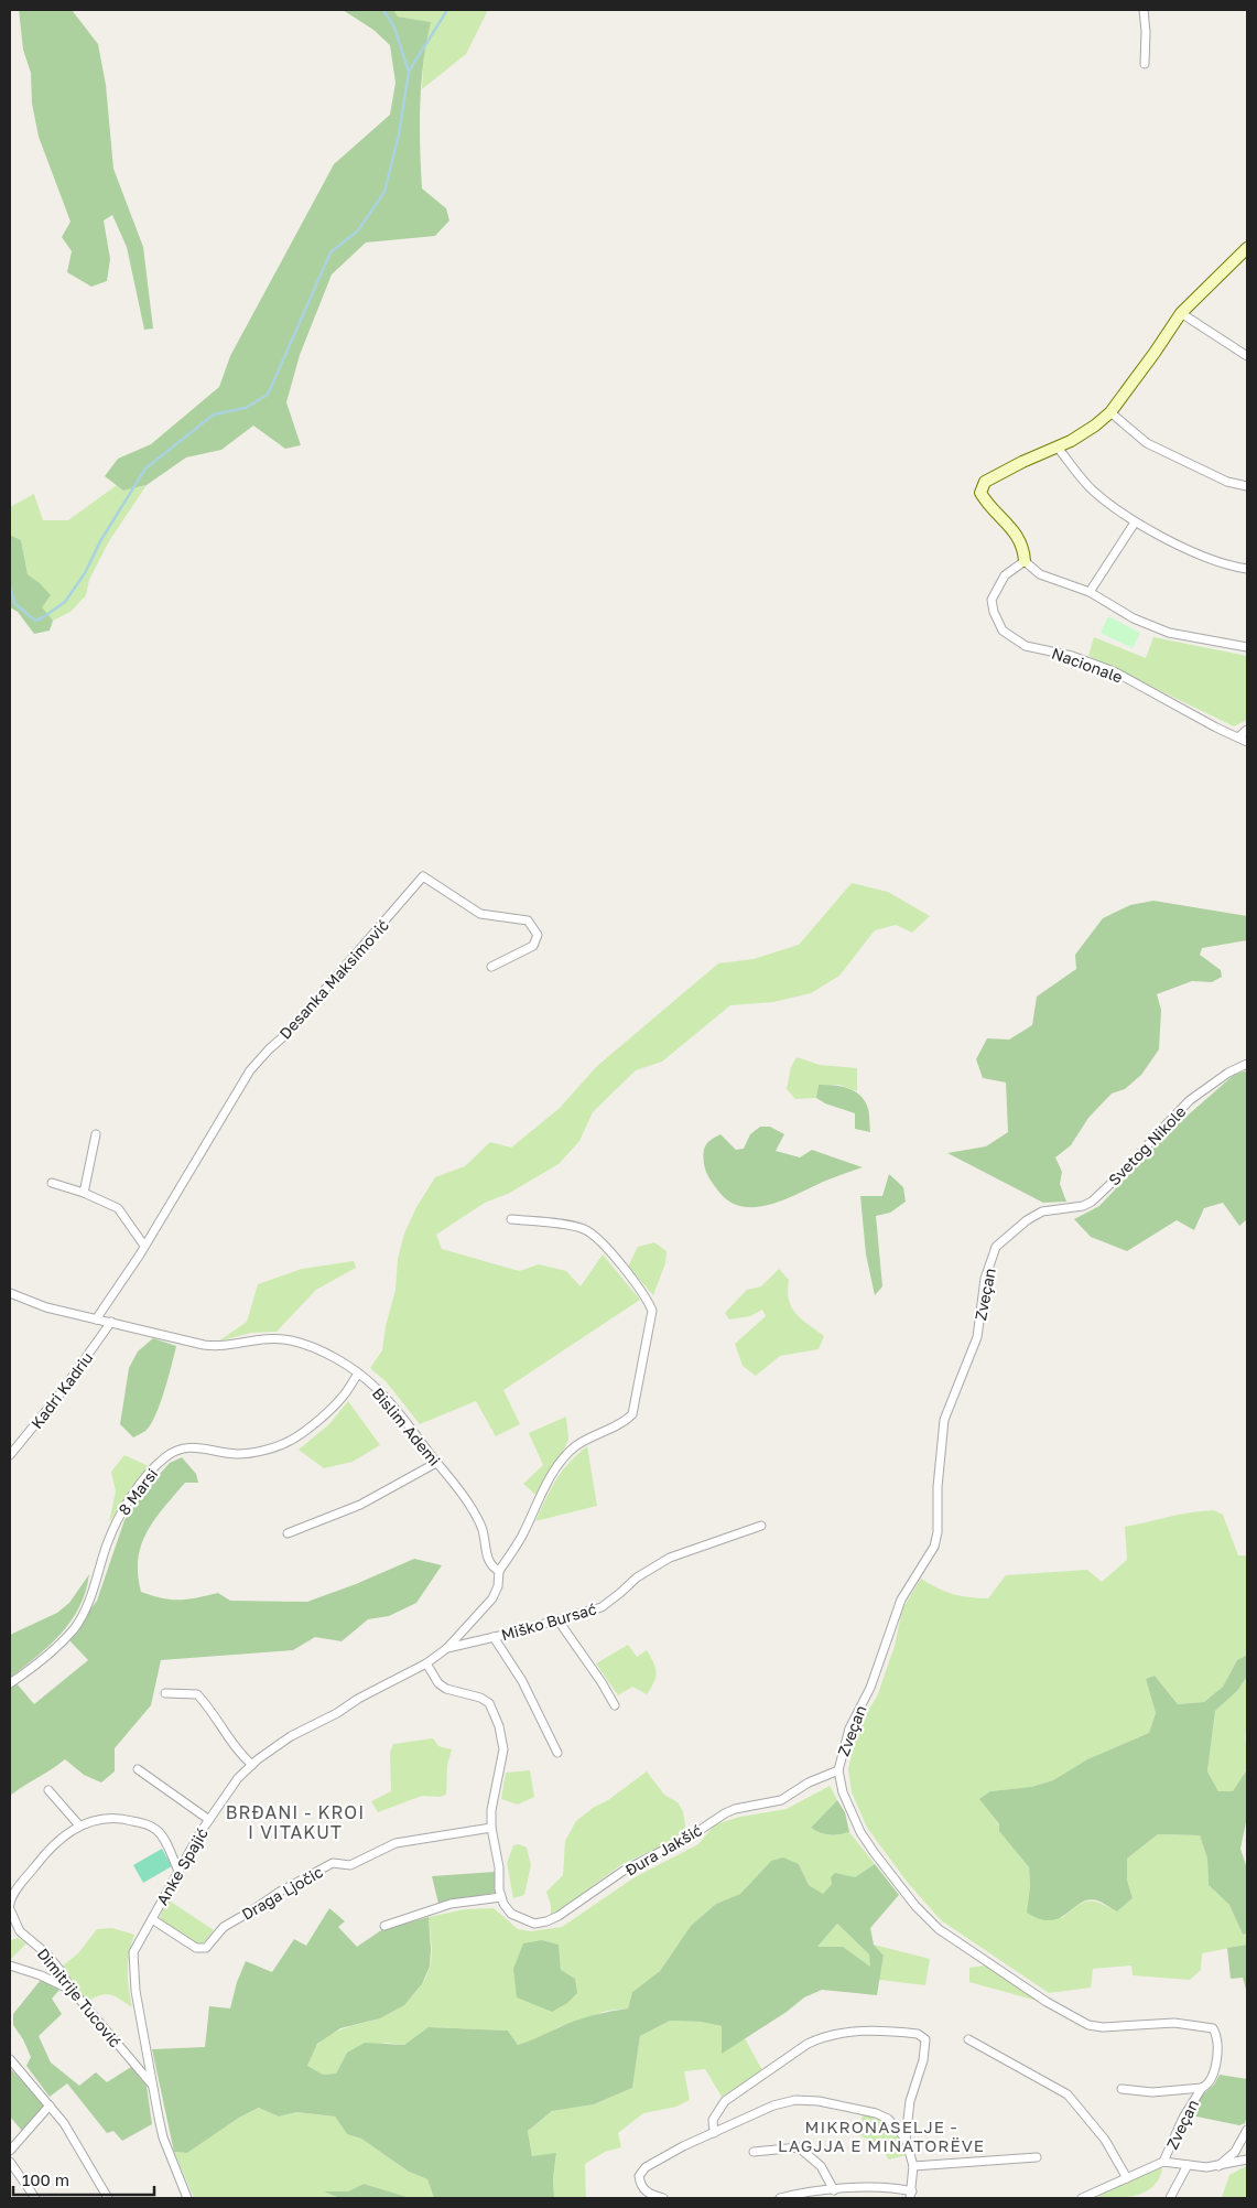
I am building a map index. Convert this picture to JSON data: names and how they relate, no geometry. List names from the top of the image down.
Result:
{
  "streets": {
    "street": [
      "Nacionale",
      "Desanka Maksimović",
      "Svetog Nikole",
      "Zveçan",
      "Kadri Kadriu",
      "Bislim Ademi",
      "8 Marsi",
      "Miško Bursać",
      "Ðura Jakšić",
      "Anke Spajić",
      "Draga Ljočic",
      "Dimitrije Tucović"
    ]
  },
  "crossings": [
    ["Desanka Maksimović", "Bislim Ademi"],
    ["Svetog Nikole", "Zveçan"],
    ["Zveçan", "Ðura Jakšić"],
    ["Kadri Kadriu", "Bislim Ademi"],
    ["Bislim Ademi", "8 Marsi"],
    ["Miško Bursać", "Anke Spajić"],
    ["Anke Spajić", "Draga Ljočic"],
    ["Anke Spajić", "Dimitrije Tucović"]
  ],
  "districts": ["BRĐANI - KROI I VITAKUT", "MIKRONASELJE - LAGJJA E MINATORËVE"],
  "scale_bar": "100 m"
}
